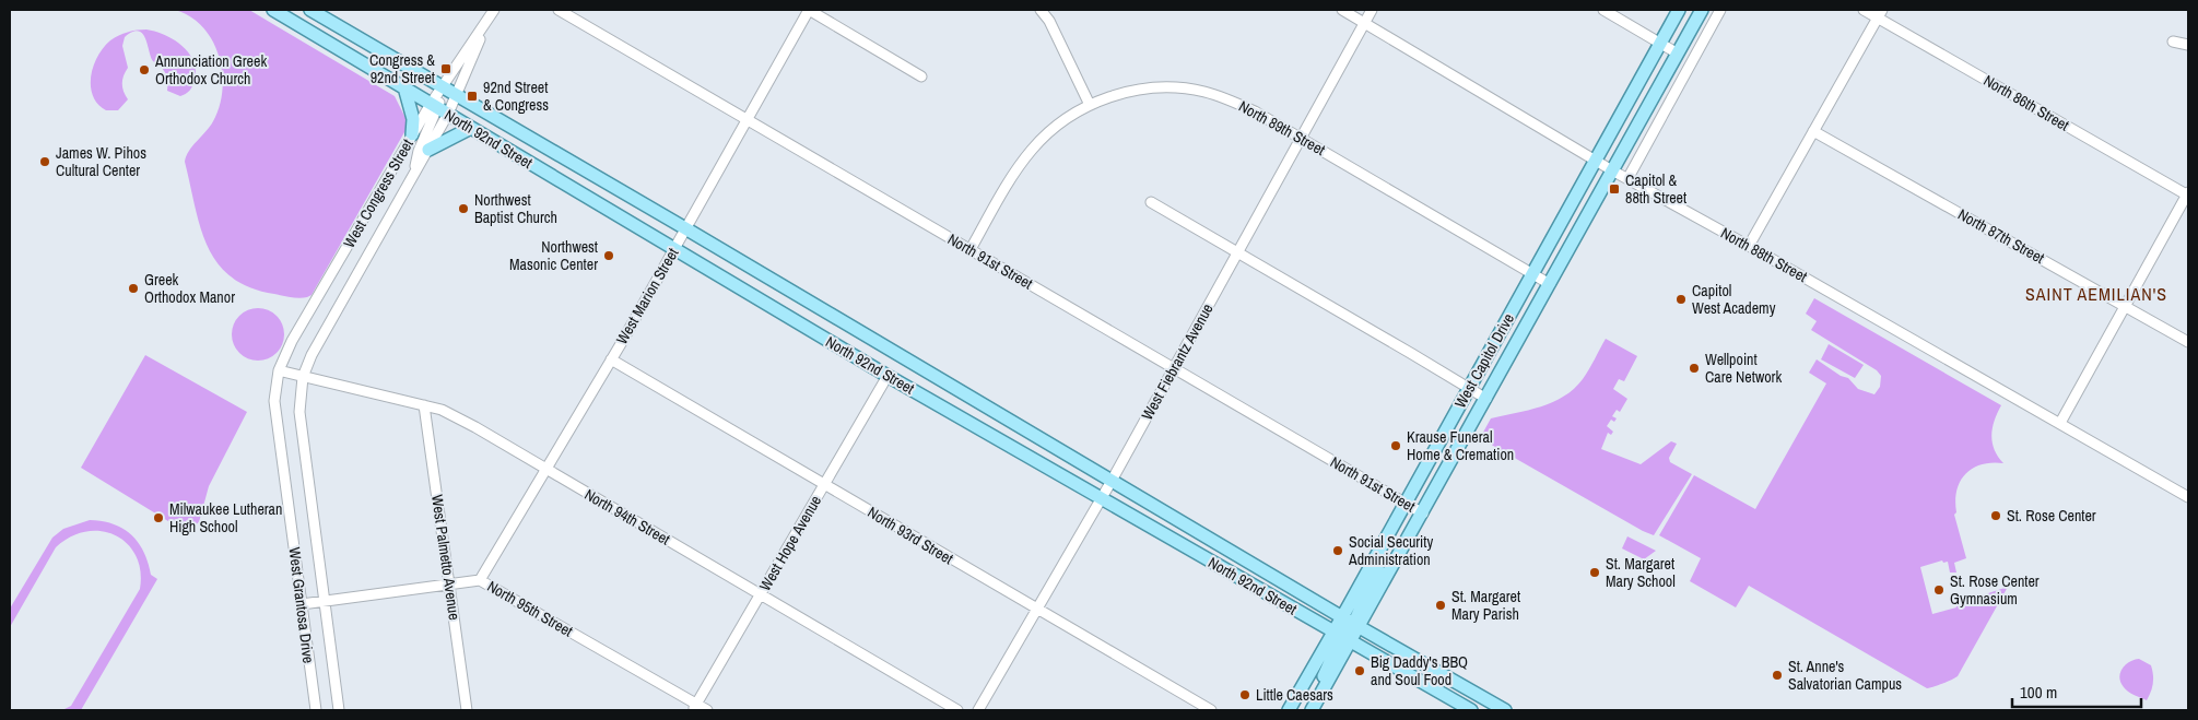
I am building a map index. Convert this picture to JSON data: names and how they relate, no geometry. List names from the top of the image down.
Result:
{
  "streets": {
    "main road": ["North 92nd Street", "West Capitol Drive"],
    "street": [
      "North 86th Street",
      "North 89th Street",
      "West Congress Street",
      "North 87th Street",
      "North 88th Street",
      "North 91st Street",
      "West Marion Street",
      "West Fiebrantz Avenue",
      "North 94th Street",
      "North 93rd Street",
      "West Hope Avenue",
      "West Palmetto Avenue",
      "West Grantosa Drive",
      "North 95th Street"
    ]
  },
  "crossings": [
    ["North 89th Street", "West Capitol Drive"],
    ["North 89th Street", "West Fiebrantz Avenue"],
    ["North 92nd Street", "West Congress Street"],
    ["North 92nd Street", "West Marion Street"],
    ["North 92nd Street", "West Capitol Drive"],
    ["North 92nd Street", "West Fiebrantz Avenue"],
    ["North 92nd Street", "West Hope Avenue"],
    ["West Congress Street", "North 94th Street"],
    ["West Congress Street", "West Grantosa Drive"],
    ["North 88th Street", "West Capitol Drive"],
    ["North 88th Street", "West Fiebrantz Avenue"],
    ["North 91st Street", "West Marion Street"],
    ["North 91st Street", "West Capitol Drive"],
    ["North 91st Street", "West Fiebrantz Avenue"],
    ["West Marion Street", "North 94th Street"],
    ["West Marion Street", "North 93rd Street"],
    ["West Marion Street", "North 95th Street"],
    ["West Fiebrantz Avenue", "North 93rd Street"],
    ["North 94th Street", "West Hope Avenue"],
    ["North 94th Street", "West Palmetto Avenue"],
    ["North 94th Street", "West Grantosa Drive"],
    ["North 93rd Street", "West Hope Avenue"],
    ["West Hope Avenue", "North 95th Street"],
    ["West Palmetto Avenue", "North 95th Street"],
    ["West Grantosa Drive", "North 95th Street"]
  ],
  "districts": ["SAINT AEMILIAN'S"],
  "places": {
    "transit": ["Congress & 92nd Street", "92nd Street & Congress", "Capitol & 88th Street"],
    "other": [
      "Annunciation Greek Orthodox Church",
      "James W. Pihos Cultural Center",
      "Northwest Baptist Church",
      "Northwest Masonic Center",
      "Greek Orthodox Manor",
      "Capitol West Academy",
      "Wellpoint Care Network",
      "Krause Funeral Home & Cremation",
      "St. Rose Center",
      "Milwaukee Lutheran High School",
      "Social Security Administration",
      "St. Margaret Mary School",
      "St. Rose Center Gymnasium",
      "St. Margaret Mary Parish",
      "Big Daddy's BBQ and Soul Food",
      "St. Anne's Salvatorian Campus",
      "Little Caesars"
    ]
  },
  "scale_bar": "100 m"
}
